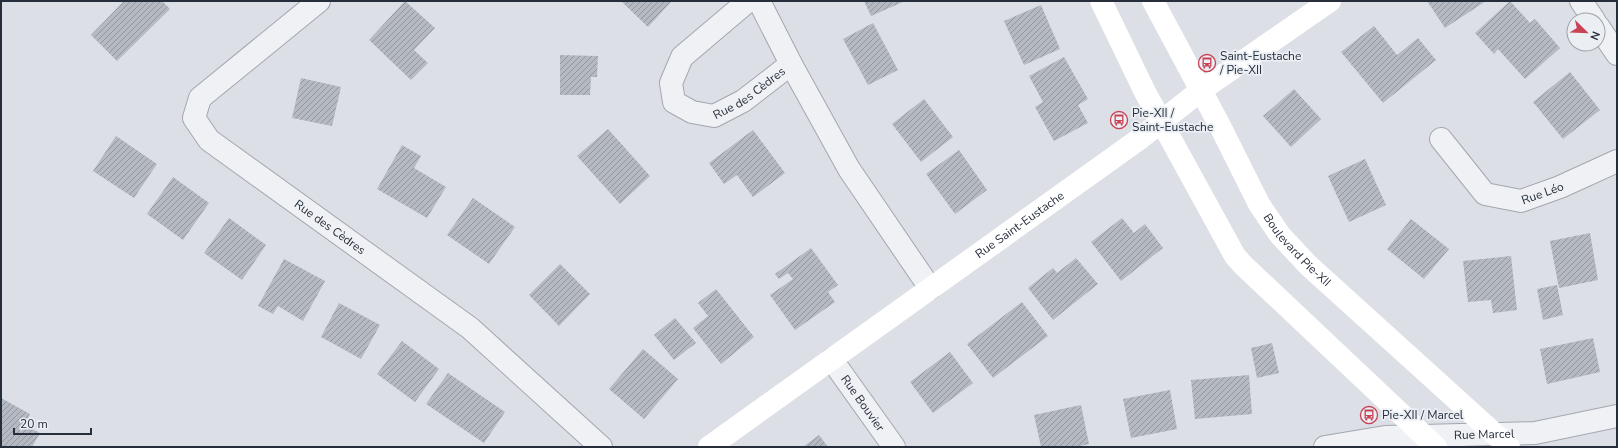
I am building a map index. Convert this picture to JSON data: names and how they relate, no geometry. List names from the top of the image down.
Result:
{
  "streets": {
    "street": [
      "Rue des Cèdres",
      "Rue Léo",
      "Rue Saint-Eustache",
      "Boulevard Pie-XII",
      "Rue Bouvier",
      "Rue Marcel"
    ]
  },
  "crossings": [
    ["Rue des Cèdres", "Rue Saint-Eustache"],
    ["Rue Saint-Eustache", "Boulevard Pie-XII"],
    ["Rue Saint-Eustache", "Rue Bouvier"],
    ["Boulevard Pie-XII", "Rue Marcel"]
  ],
  "places": {
    "bus stop": ["Saint-Eustache / Pie-XII", "Pie-XII / Saint-Eustache", "Pie-XII / Marcel"]
  },
  "scale_bar": "20 m",
  "north": "bottom right"
}
